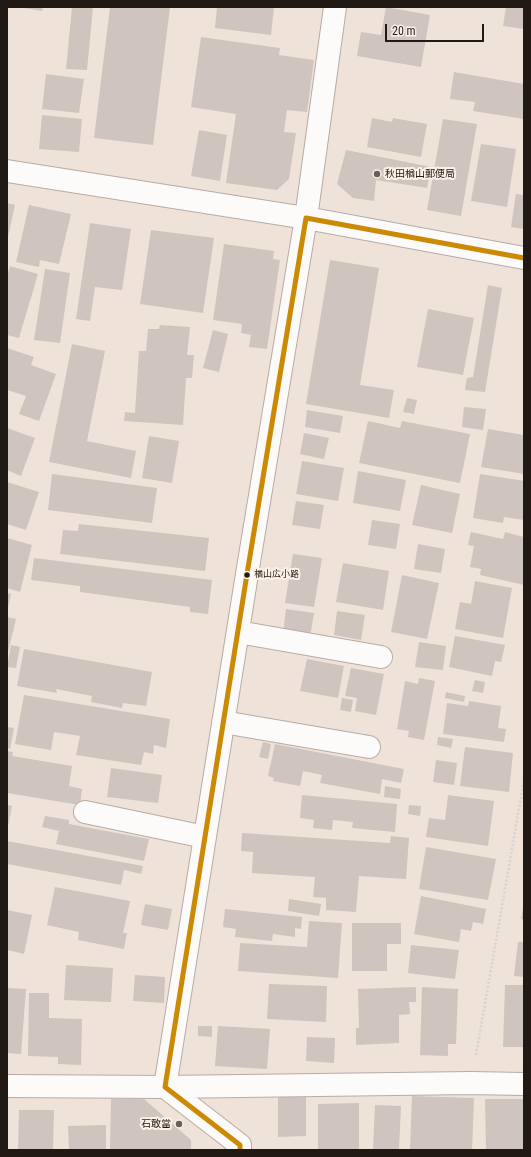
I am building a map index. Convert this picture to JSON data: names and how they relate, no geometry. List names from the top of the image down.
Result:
{
  "places": ["秋田楢山郵便局", "楢山広小路", "石敢當"],
  "scale_bar": "20 m"
}
